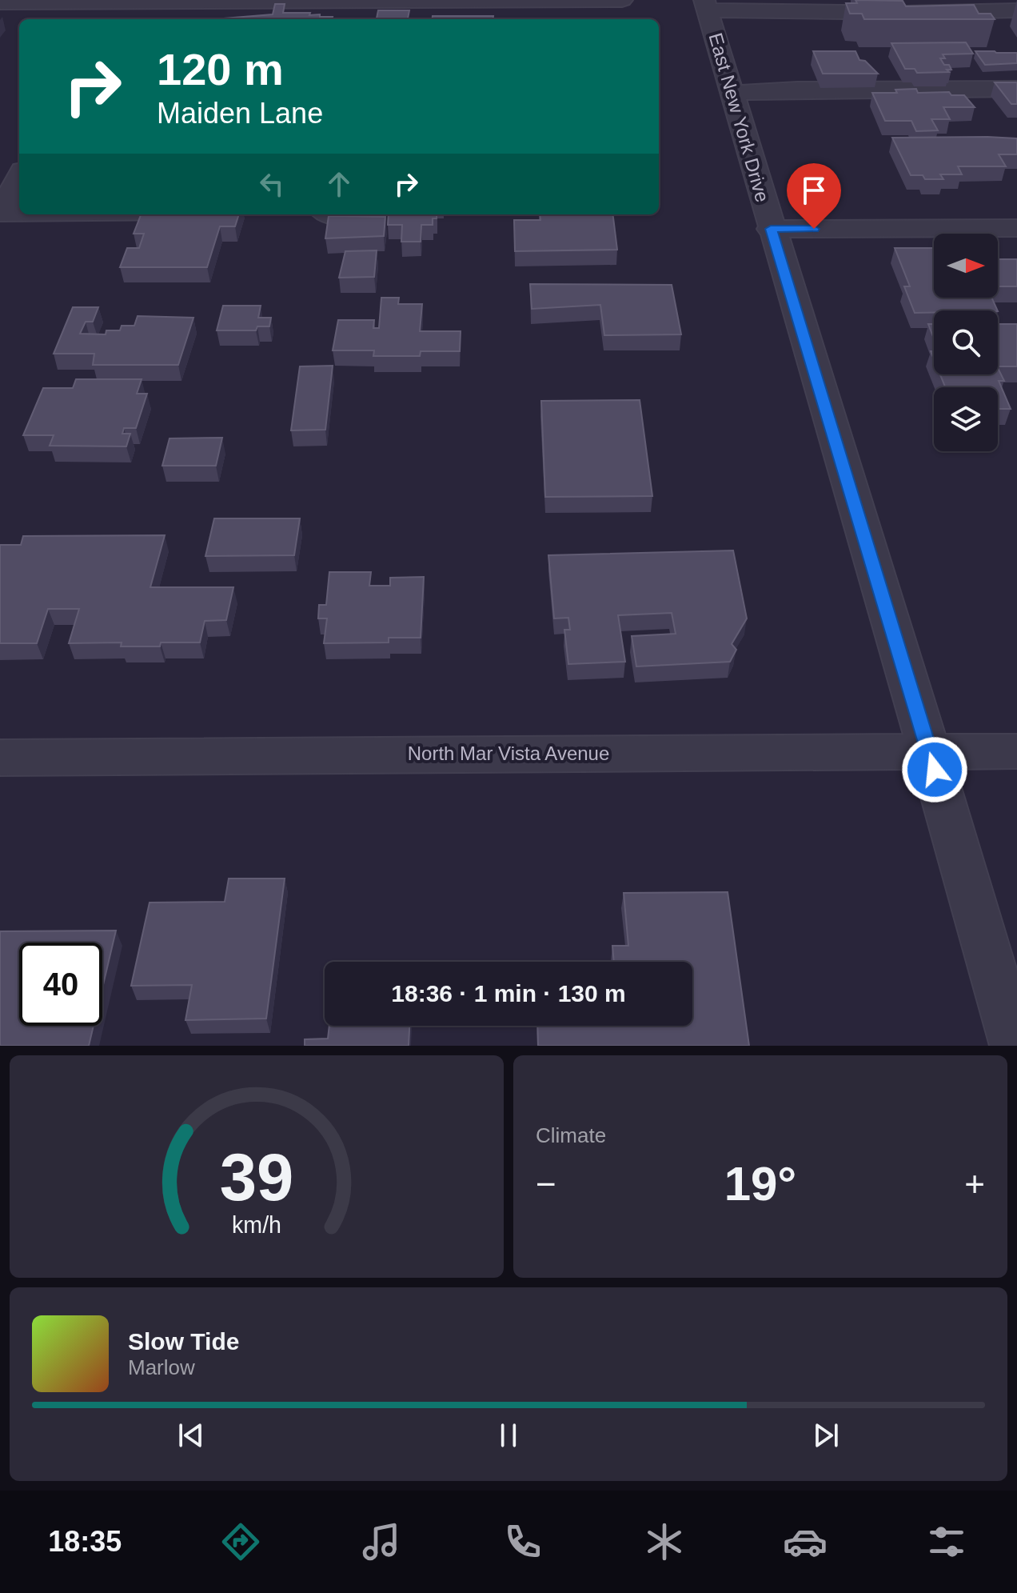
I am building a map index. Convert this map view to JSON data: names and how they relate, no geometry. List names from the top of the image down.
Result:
{
  "streets": {
    "street": ["East New York Drive", "North Mar Vista Avenue"]
  },
  "crossings": [
    ["East New York Drive", "North Mar Vista Avenue"]
  ],
  "north": "right",
  "page": {
    "turn": ["120 m", "Maiden Lane"],
    "limit": "40",
    "trip": "18:36 · 1 min · 130 m",
    "tile": "Climate",
    "heat": ["−", "19°", "+"],
    "song": ["Slow Tide", "Marlow"],
    "tabs": "18:35",
    "gauge": ["39", "km/h"]
  }
}
